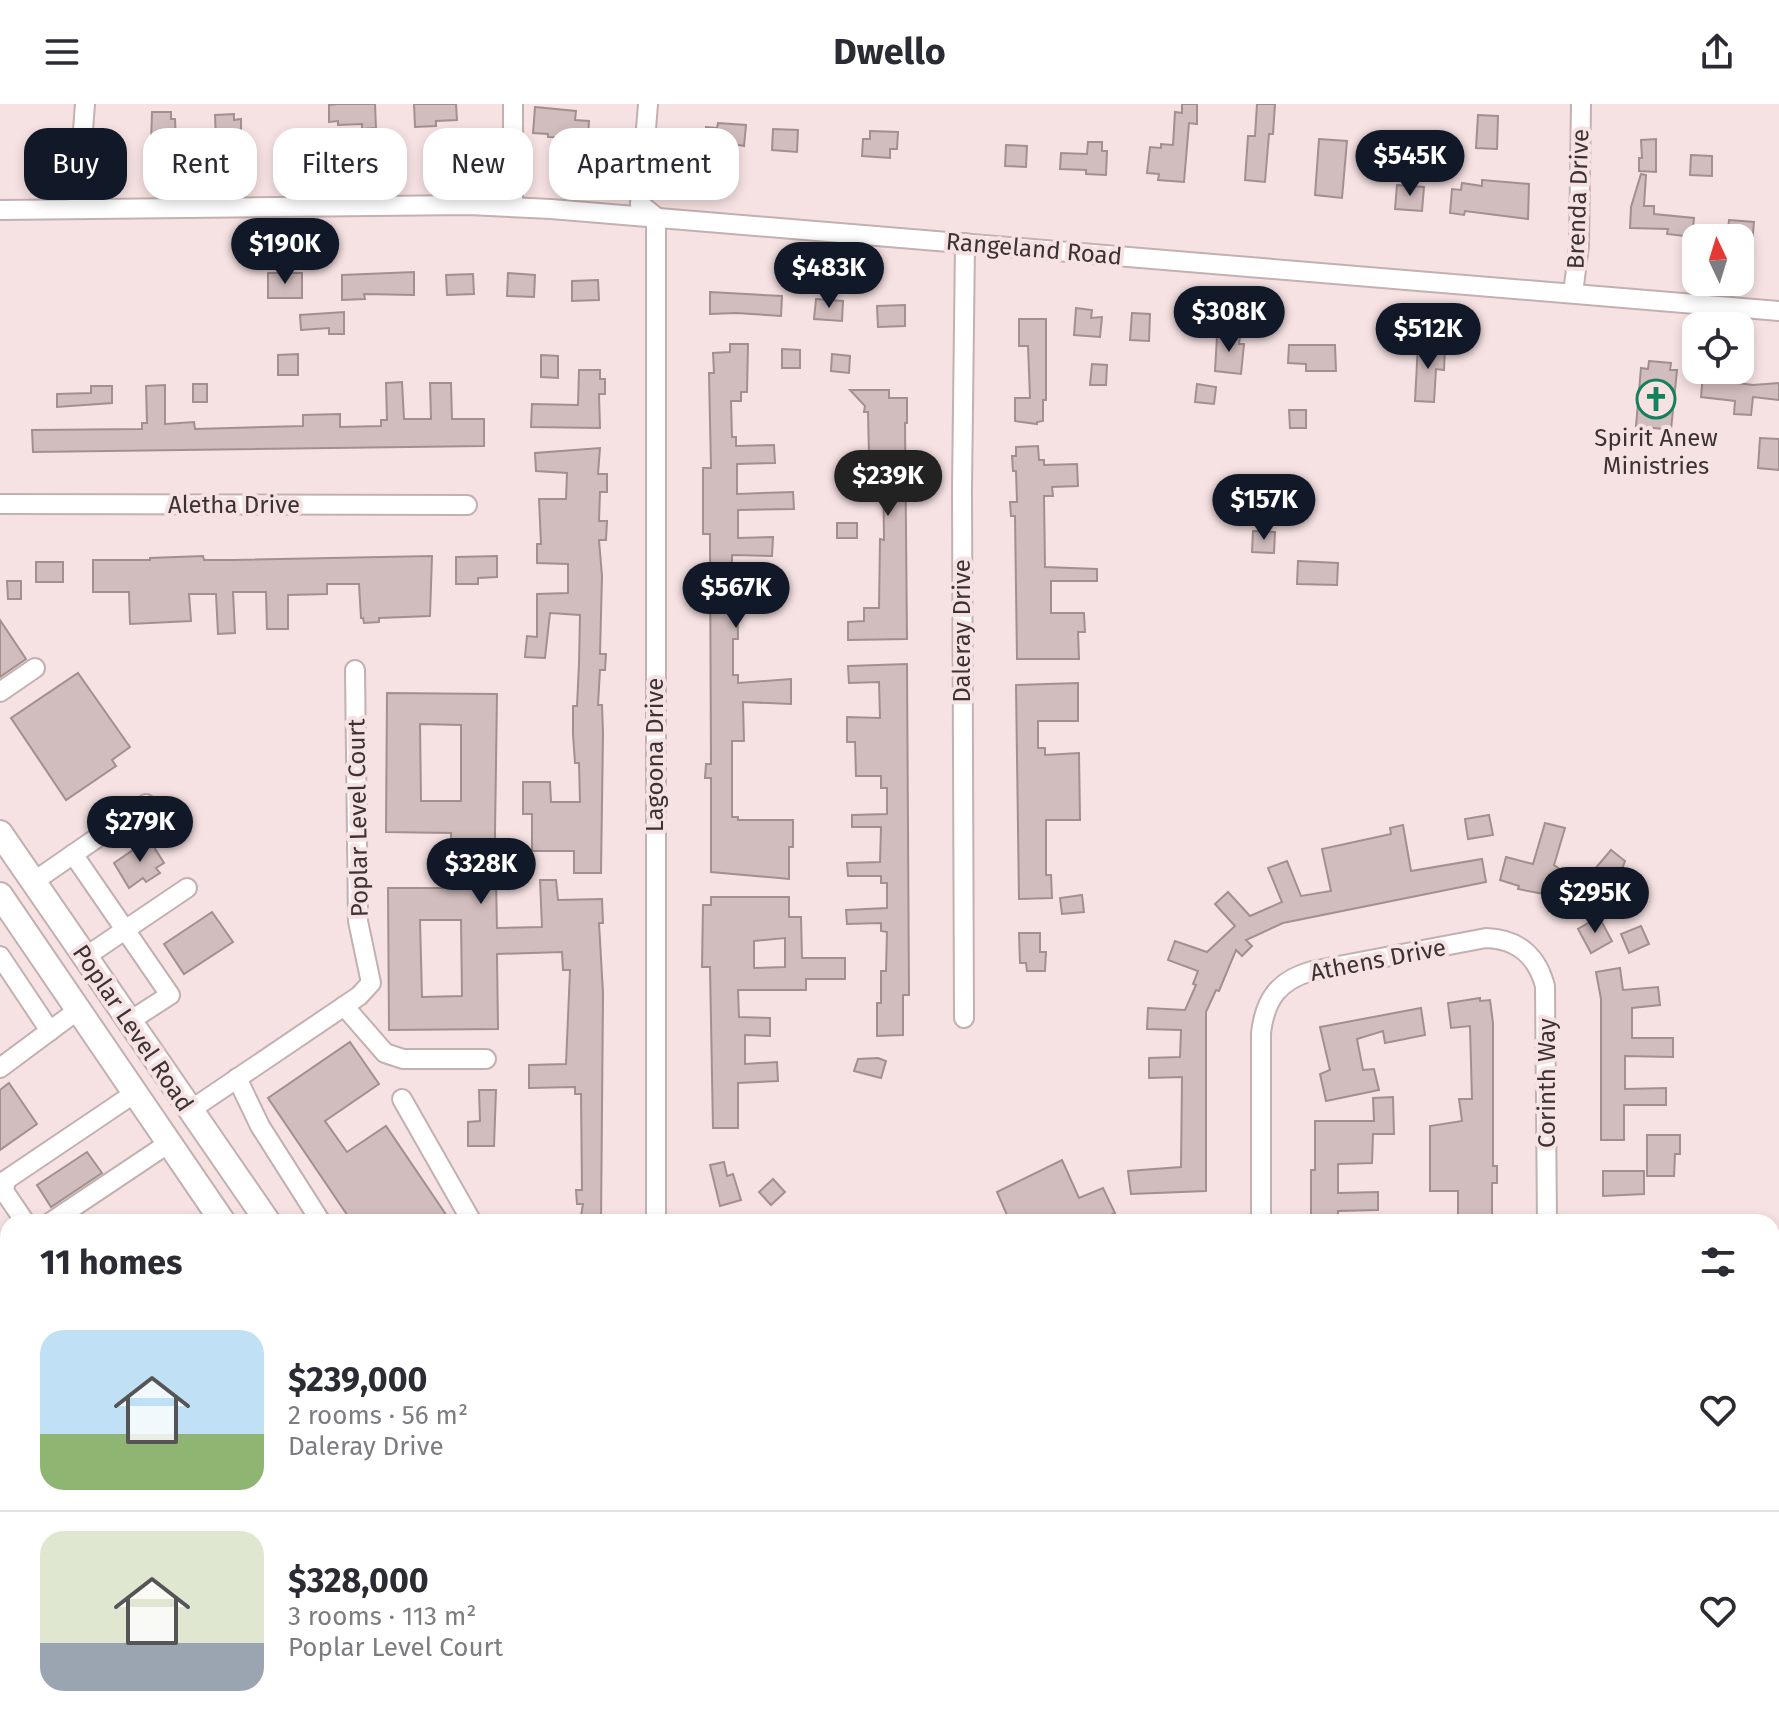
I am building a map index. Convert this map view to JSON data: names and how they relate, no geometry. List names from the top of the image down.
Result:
{
  "streets": {
    "main road": ["Poplar Level Road"],
    "street": [
      "Brenda Drive",
      "Rangeland Road",
      "Aletha Drive",
      "Daleray Drive",
      "Lagoona Drive",
      "Poplar Level Court",
      "Athens Drive",
      "Corinth Way"
    ]
  },
  "crossings": [
    ["Brenda Drive", "Rangeland Road"],
    ["Rangeland Road", "Daleray Drive"],
    ["Rangeland Road", "Lagoona Drive"],
    ["Poplar Level Court", "Poplar Level Road"],
    ["Athens Drive", "Corinth Way"]
  ],
  "places": {
    "church": ["Spirit Anew Ministries"]
  },
  "north": "top",
  "page": {
    "header": "Dwello",
    "chip": [
      "Buy",
      "Rent",
      "Filters",
      "New",
      "Apartment"
    ],
    "price": [
      "$545K",
      "$190K",
      "$483K",
      "$308K",
      "$512K",
      "$239K",
      "$157K",
      "$567K",
      "$279K",
      "$328K",
      "$295K"
    ],
    "heading": "11 homes",
    "list": [
      {
        "name": "$239,000",
        "note": "2 rooms · 56 m² · Daleray Drive"
      },
      {
        "name": "$328,000",
        "note": "3 rooms · 113 m² · Poplar Level Court"
      }
    ]
  }
}
